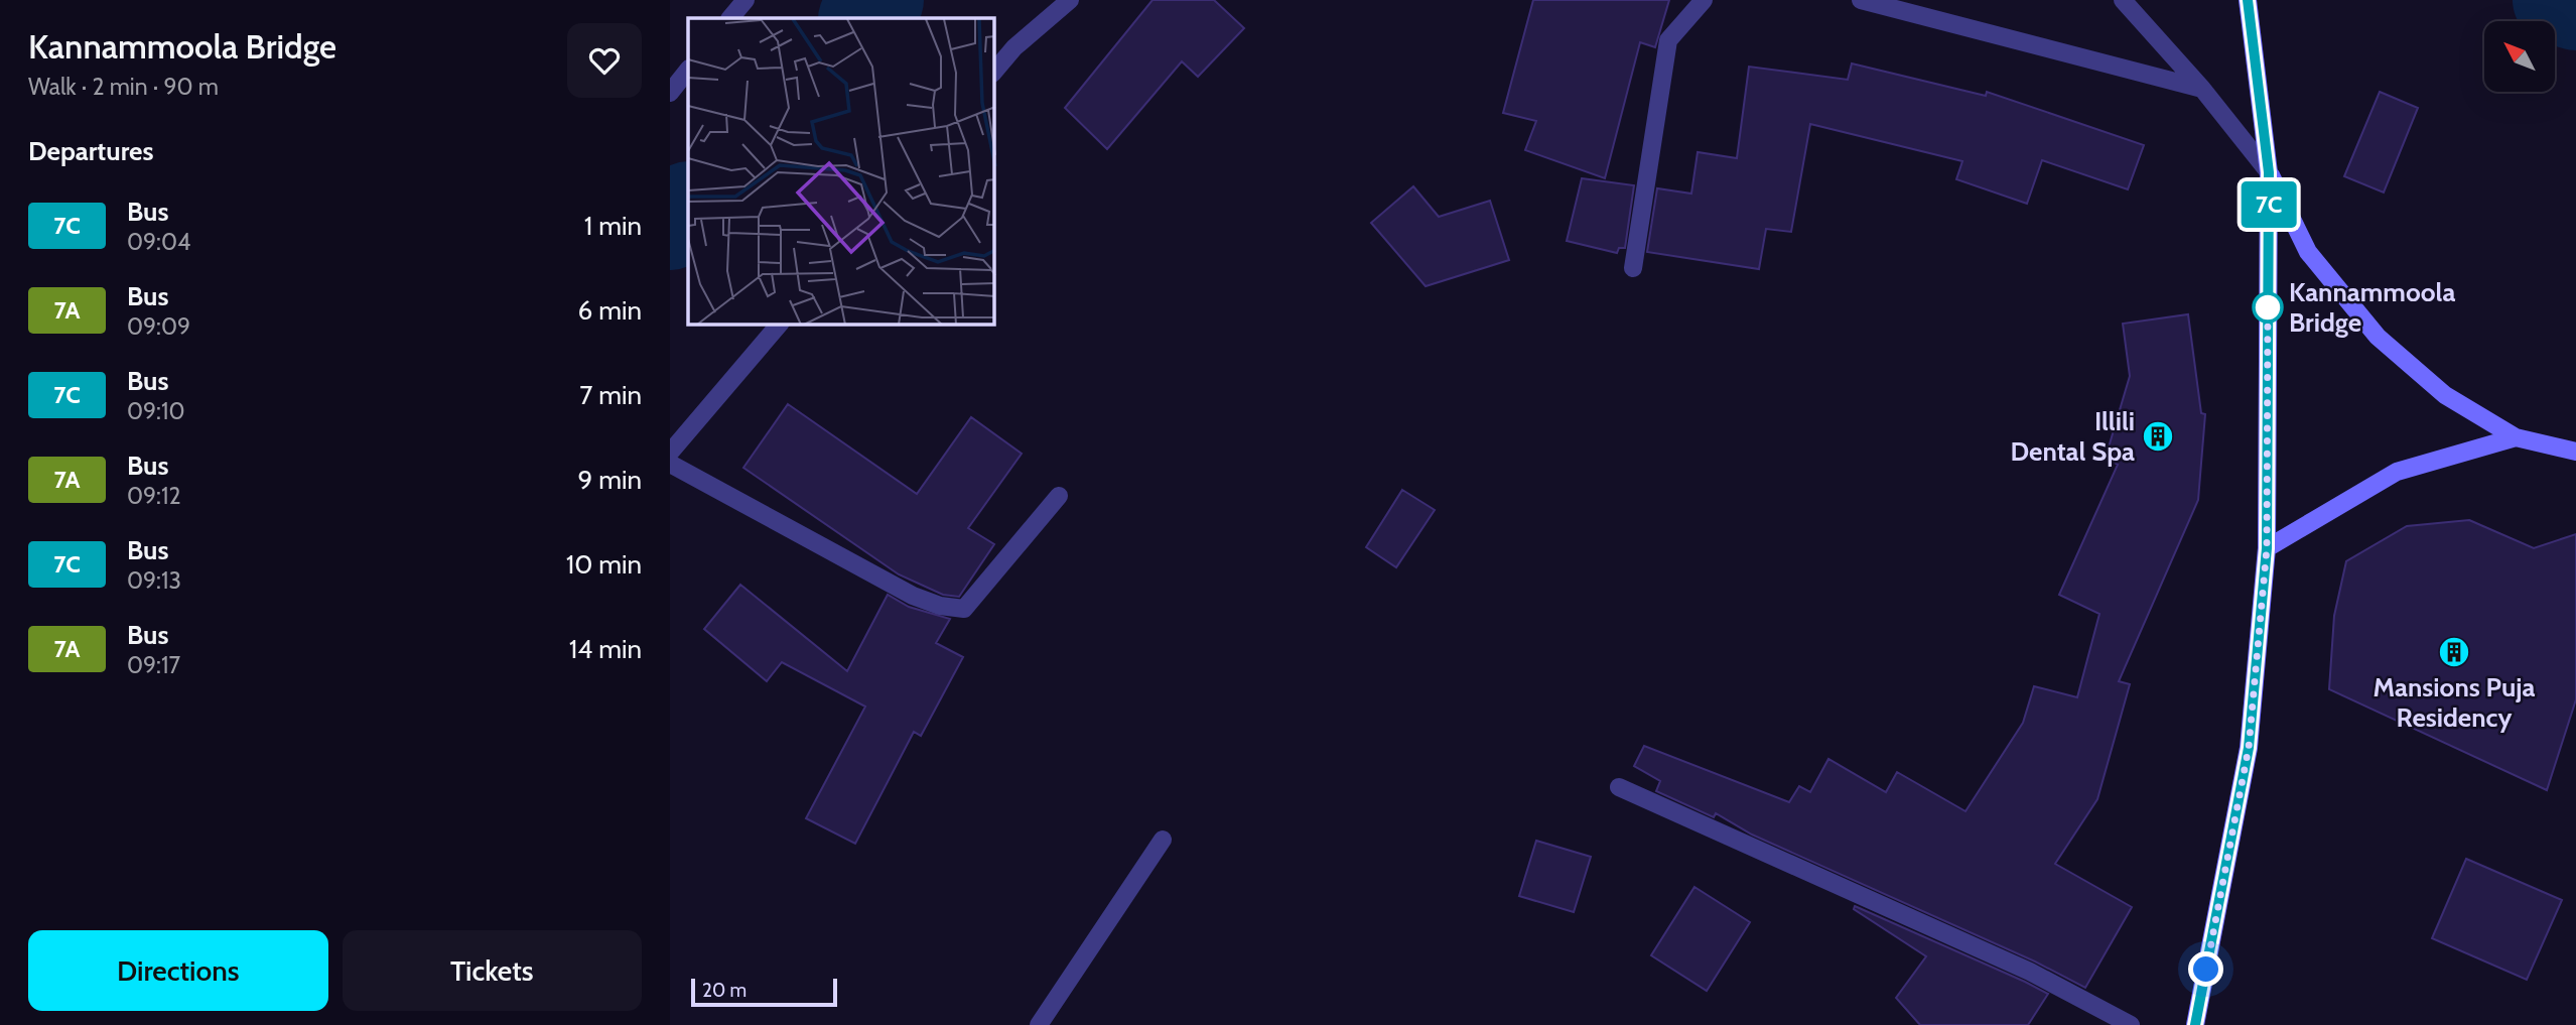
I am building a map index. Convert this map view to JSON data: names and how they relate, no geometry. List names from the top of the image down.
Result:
{
  "places": {
    "other": ["Kannammoola Bridge"],
    "building": ["Illili Dental Spa", "Mansions Puja Residency"]
  },
  "lines": ["bus line 7C"],
  "scale_bar": "20 m",
  "north": "top left",
  "page": {
    "heading": [
      ["Kannammoola Bridge", "Walk · 2 min · 90 m"],
      "Departures"
    ],
    "on_map": "7C",
    "list": [
      {
        "mark": "7C",
        "name": "Bus",
        "note": "09:04",
        "value": "1 min"
      },
      {
        "mark": "7A",
        "name": "Bus",
        "note": "09:09",
        "value": "6 min"
      },
      {
        "mark": "7C",
        "name": "Bus",
        "note": "09:10",
        "value": "7 min"
      },
      {
        "mark": "7A",
        "name": "Bus",
        "note": "09:12",
        "value": "9 min"
      },
      {
        "mark": "7C",
        "name": "Bus",
        "note": "09:13",
        "value": "10 min"
      },
      {
        "mark": "7A",
        "name": "Bus",
        "note": "09:17",
        "value": "14 min"
      }
    ],
    "buttons": ["Directions", "Tickets"],
    "scale": "20 m"
  }
}
